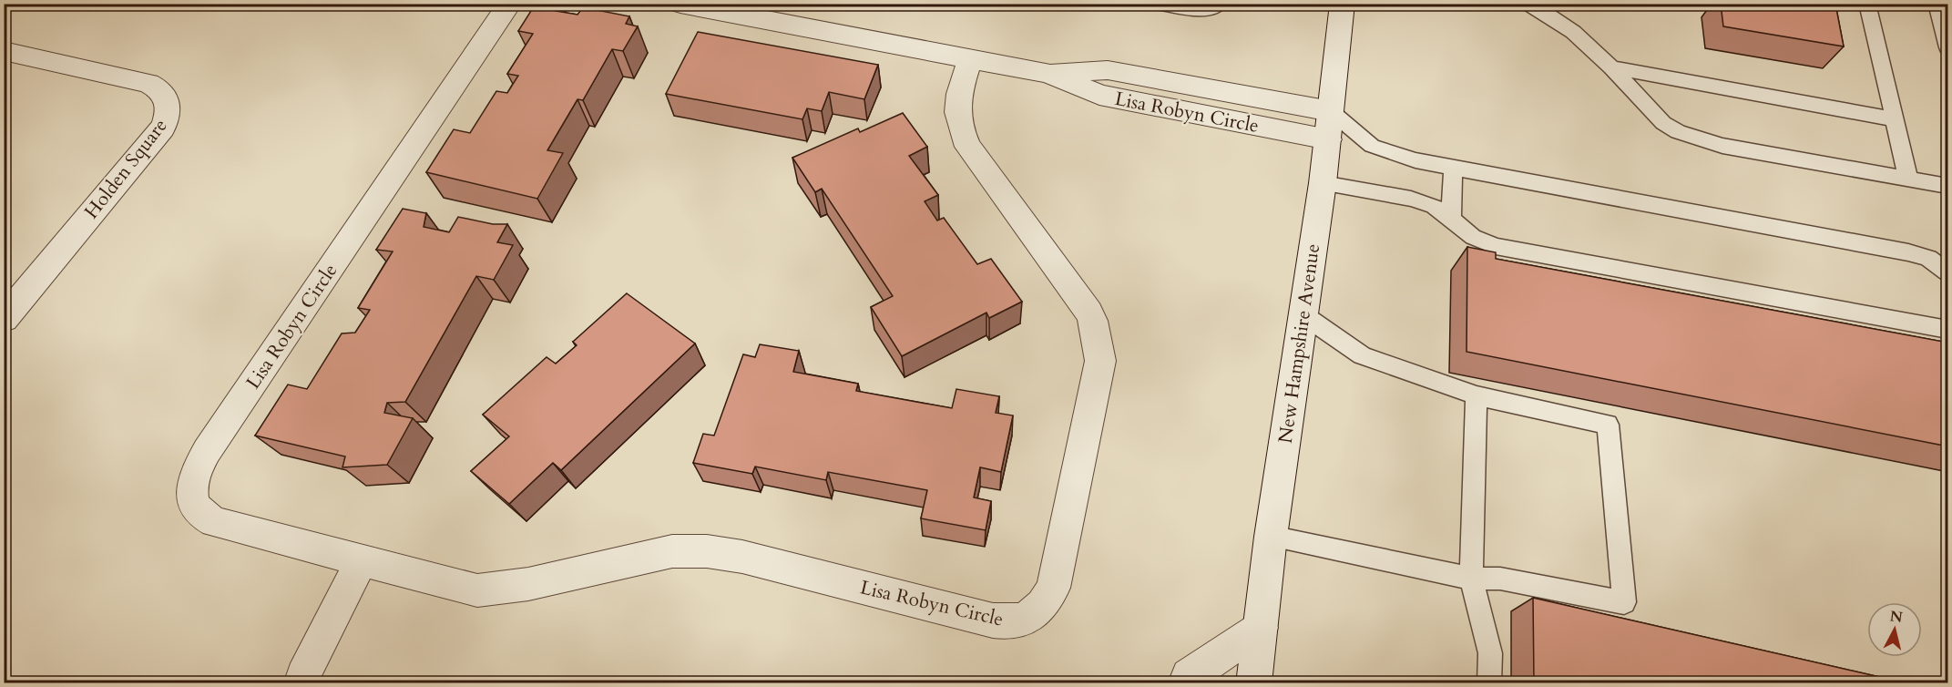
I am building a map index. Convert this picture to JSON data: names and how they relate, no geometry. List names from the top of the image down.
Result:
{
  "streets": {
    "street": ["Lisa Robyn Circle", "Holden Square", "New Hampshire Avenue"]
  },
  "crossings": [
    ["Lisa Robyn Circle", "New Hampshire Avenue"]
  ],
  "north": "top"
}
